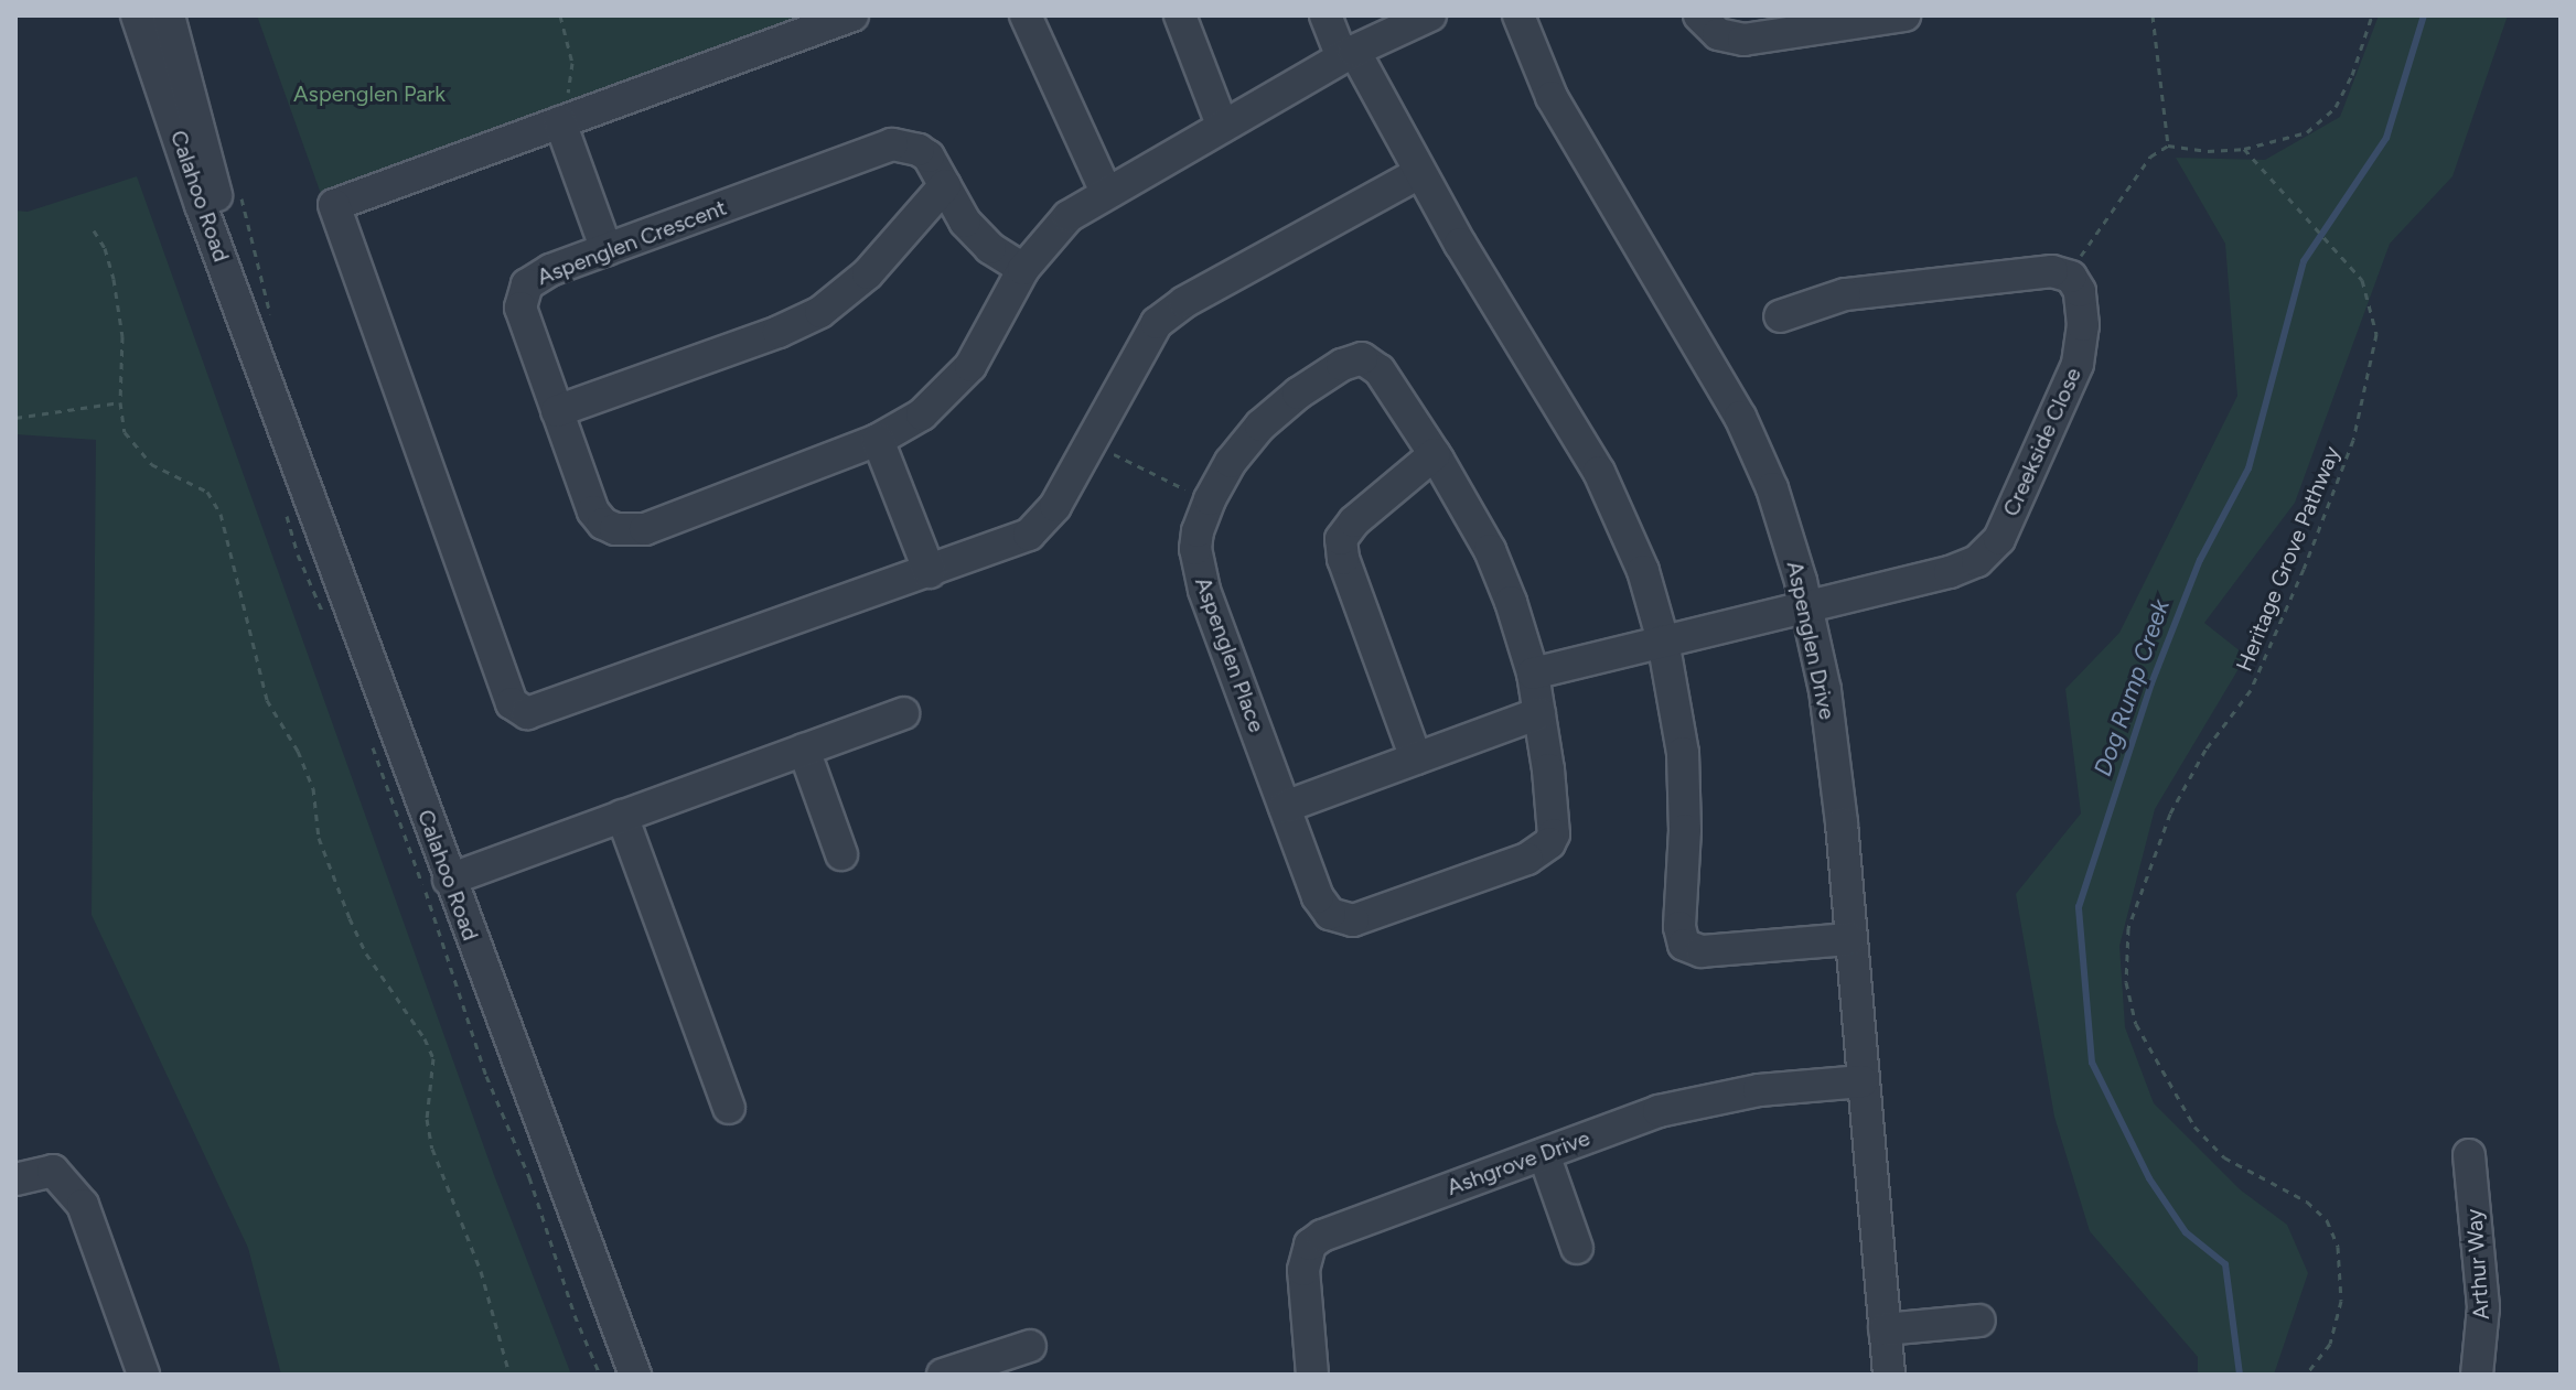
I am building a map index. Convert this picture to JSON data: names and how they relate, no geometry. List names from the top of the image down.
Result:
{
  "streets": {
    "street": [
      "Calahoo Road",
      "Aspenglen Crescent",
      "Creekside Close",
      "Aspenglen Drive",
      "Aspenglen Place",
      "Ashgrove Drive",
      "Arthur Way"
    ],
    "path": ["Heritage Grove Pathway"]
  },
  "crossings": [
    ["Creekside Close", "Aspenglen Drive"],
    ["Aspenglen Drive", "Ashgrove Drive"]
  ],
  "water": ["Dog Rump Creek"],
  "parks": ["Aspenglen Park"]
}
